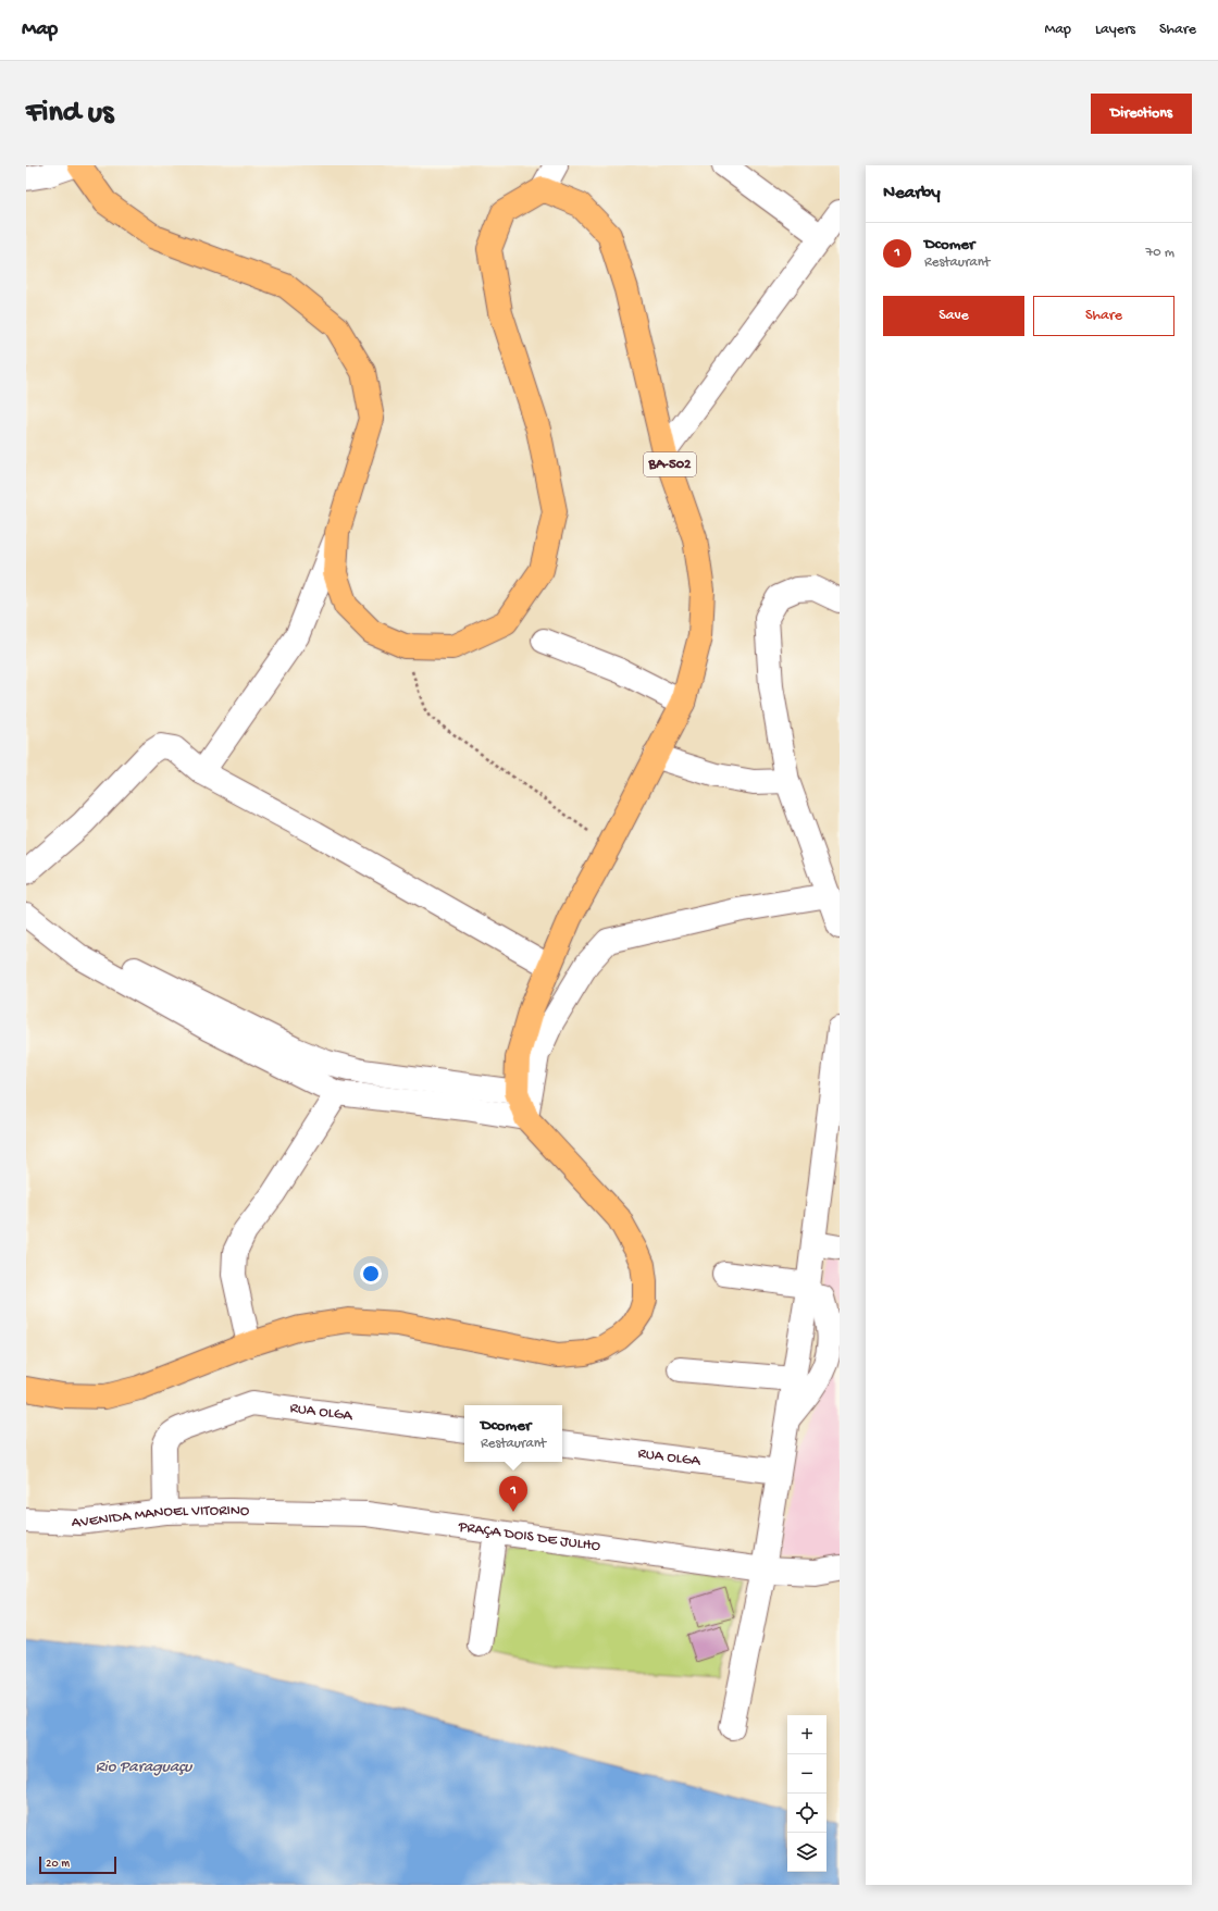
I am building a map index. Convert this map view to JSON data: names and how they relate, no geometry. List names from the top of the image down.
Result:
{
  "streets": {
    "main road": ["BA-502"],
    "street": ["RUA OLGA", "AVENIDA MANOEL VITORINO", "PRAÇA DOIS DE JULHO"]
  },
  "crossings": [
    ["RUA OLGA", "AVENIDA MANOEL VITORINO"],
    ["AVENIDA MANOEL VITORINO", "PRAÇA DOIS DE JULHO"]
  ],
  "water": ["Rio Paraguaçu"],
  "scale_bar": "20 m",
  "page": {
    "header": "Map",
    "nav": ["Map", "Layers", "Share"],
    "buttons": [
      "Directions",
      ["Save", "Share"]
    ],
    "title": "Find us",
    "heading": "Nearby",
    "list": [
      {
        "mark": "1",
        "name": "Dcomer",
        "note": "Restaurant",
        "value": "70 m"
      }
    ],
    "popup": ["Dcomer", "Restaurant"],
    "pins": "1",
    "map_buttons": ["+", "−"],
    "scale": "20 m"
  }
}
